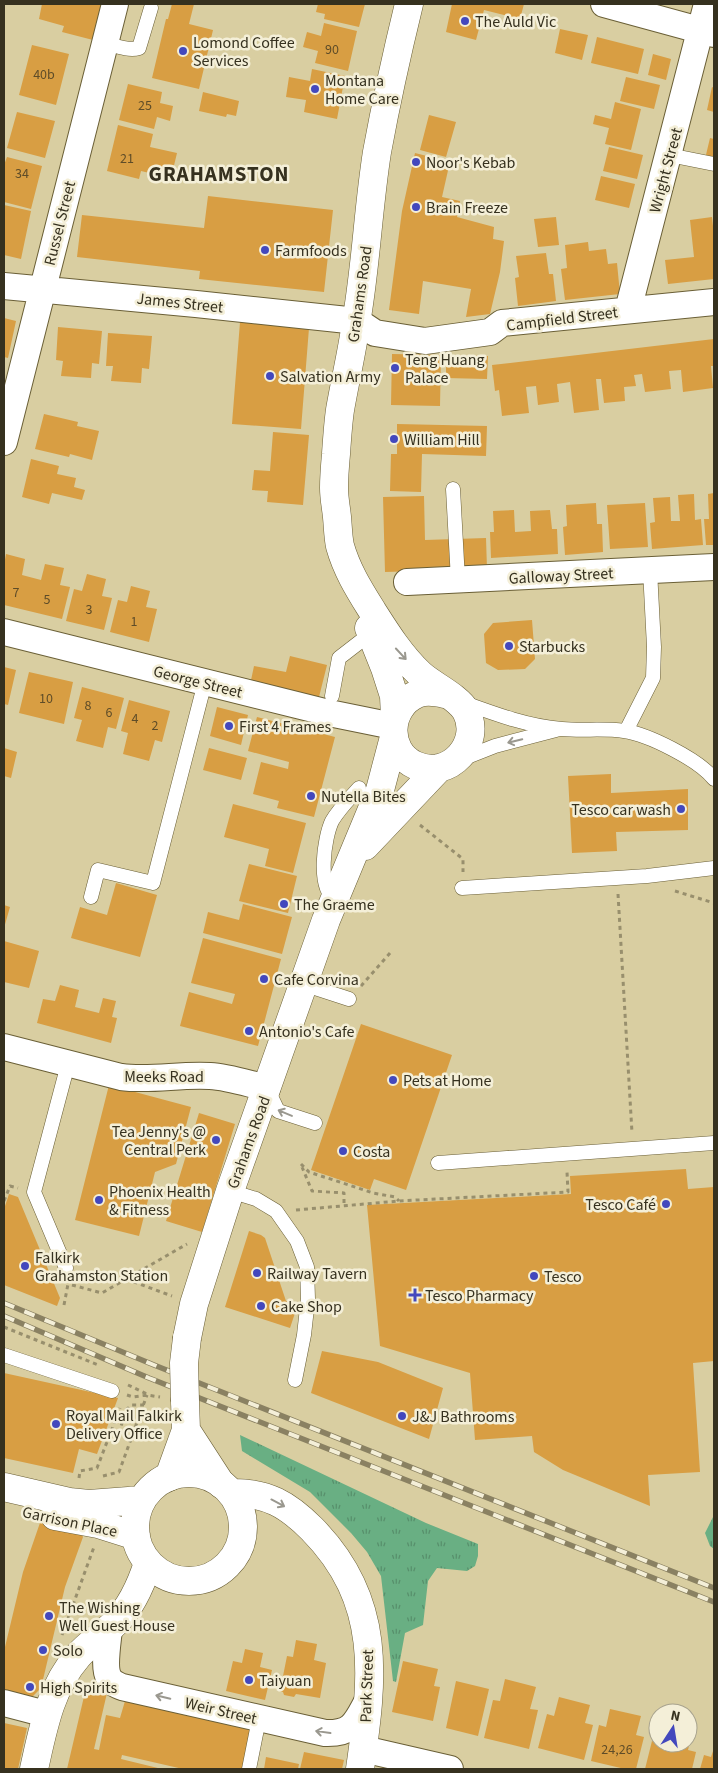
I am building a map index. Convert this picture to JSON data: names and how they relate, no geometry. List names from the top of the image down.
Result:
{
  "streets": {
    "main road": ["Grahams Road", "Garrison Place", "Park Street"],
    "street": [
      "Wright Street",
      "Russel Street",
      "James Street",
      "Campfield Street",
      "Galloway Street",
      "George Street",
      "Meeks Road",
      "Weir Street"
    ]
  },
  "crossings": [
    ["Wright Street", "Campfield Street"],
    ["Russel Street", "James Street"],
    ["Grahams Road", "James Street"],
    ["Grahams Road", "Campfield Street"],
    ["Grahams Road", "George Street"],
    ["Grahams Road", "Meeks Road"],
    ["Grahams Road", "Garrison Place"],
    ["Grahams Road", "Park Street"],
    ["James Street", "Campfield Street"],
    ["Garrison Place", "Park Street"],
    ["Park Street", "Weir Street"]
  ],
  "one_way": ["Park Street"],
  "districts": ["GRAHAMSTON"],
  "places": {
    "other": [
      "The Auld Vic",
      "Lomond Coffee Services",
      "Montana Home Care",
      "Noor's Kebab",
      "Brain Freeze",
      "Farmfoods",
      "Teng Huang Palace",
      "Salvation Army",
      "William Hill",
      "Starbucks",
      "First 4 Frames",
      "Nutella Bites",
      "Tesco car wash",
      "The Graeme",
      "Cafe Corvina",
      "Antonio's Cafe",
      "Pets at Home",
      "Tea Jenny's @ Central Perk",
      "Costa",
      "Phoenix Health & Fitness",
      "Tesco Café",
      "Falkirk Grahamston Station",
      "Railway Tavern",
      "Tesco",
      "Cake Shop",
      "J&J Bathrooms",
      "Royal Mail Falkirk Delivery Office",
      "The Wishing Well Guest House",
      "Solo",
      "Taiyuan",
      "High Spirits"
    ],
    "health": ["Tesco Pharmacy"]
  },
  "house_numbers": [
    "90",
    "40b",
    "25",
    "21",
    "34",
    "7",
    "5",
    "3",
    "1",
    "10",
    "8",
    "6",
    "4",
    "2",
    "24,26"
  ],
  "north": "top"
}
